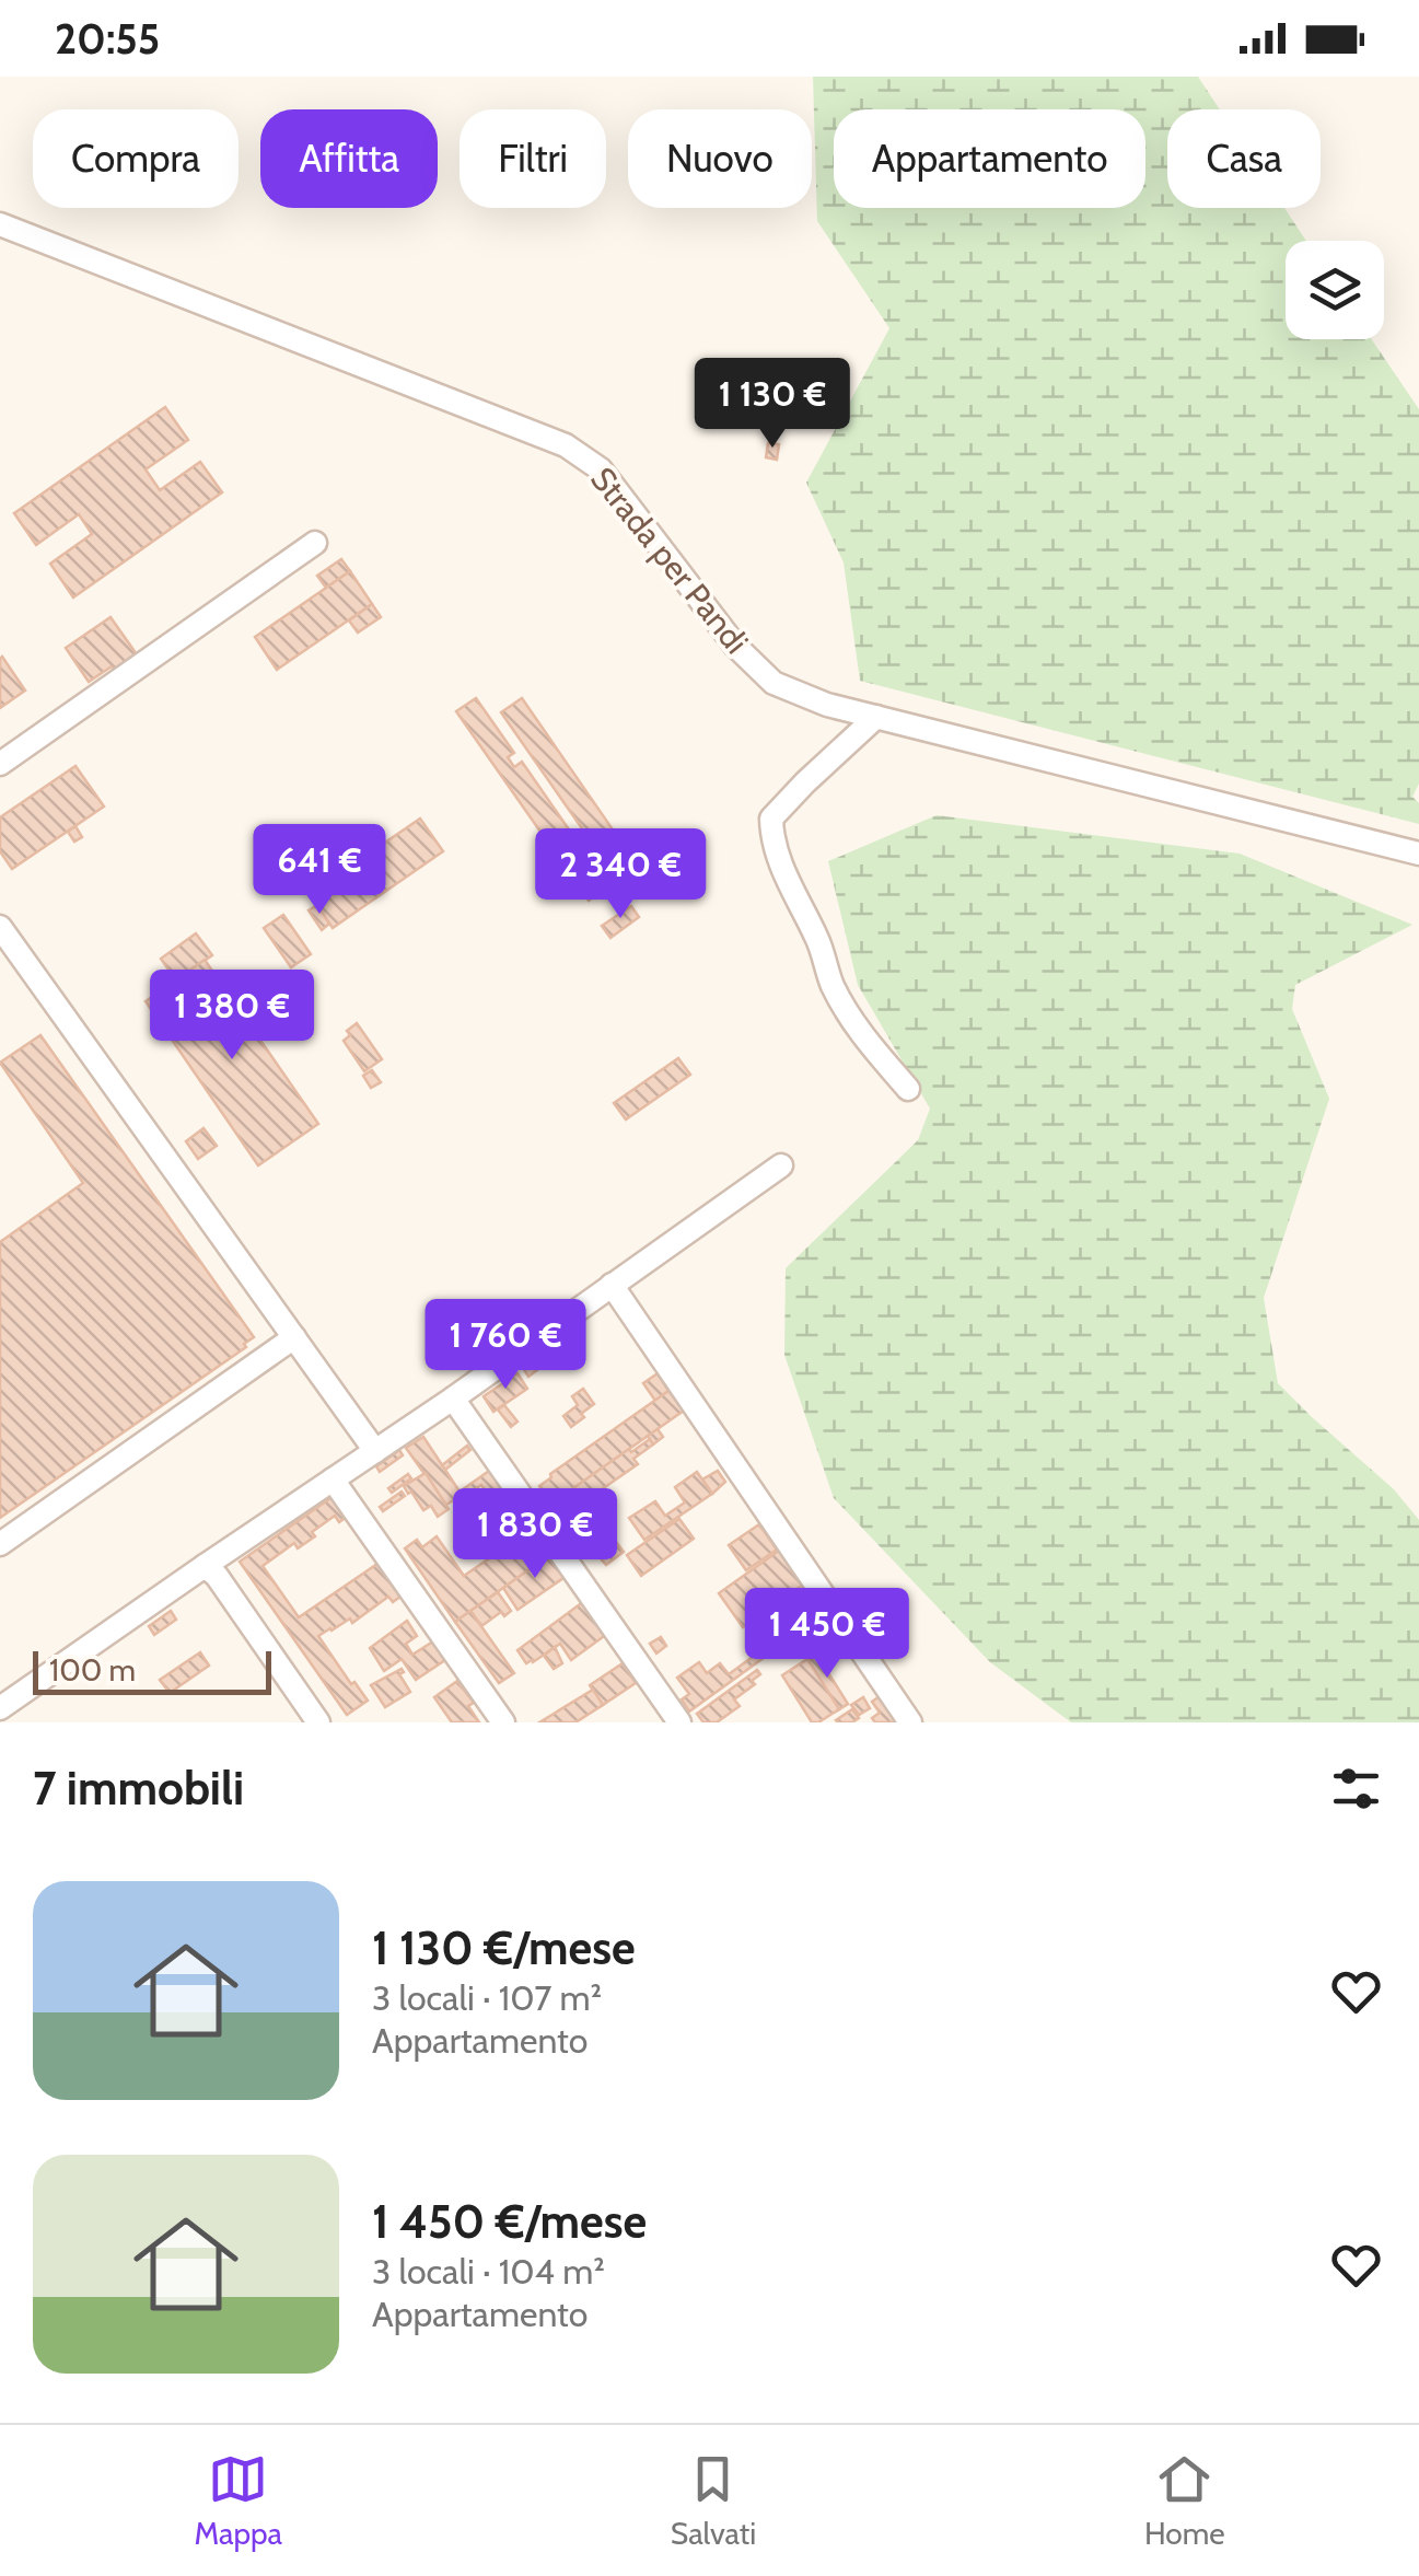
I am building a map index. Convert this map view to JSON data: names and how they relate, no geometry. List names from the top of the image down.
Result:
{
  "streets": {
    "street": ["Strada per Pandi"]
  },
  "scale_bar": "100 m",
  "page": {
    "status": "20:55",
    "chip": [
      "Compra",
      "Affitta",
      "Filtri",
      "Nuovo",
      "Appartamento",
      "Casa"
    ],
    "price": [
      "1 130 €",
      "641 €",
      "2 340 €",
      "1 380 €",
      "1 760 €",
      "1 830 €",
      "1 450 €"
    ],
    "scale": "100 m",
    "heading": "7 immobili",
    "list": [
      {
        "name": "1 130 €/mese",
        "note": "3 locali · 107 m² · Appartamento"
      },
      {
        "name": "1 450 €/mese",
        "note": "3 locali · 104 m² · Appartamento"
      }
    ],
    "tabs": ["Mappa", "Salvati", "Home"]
  }
}
